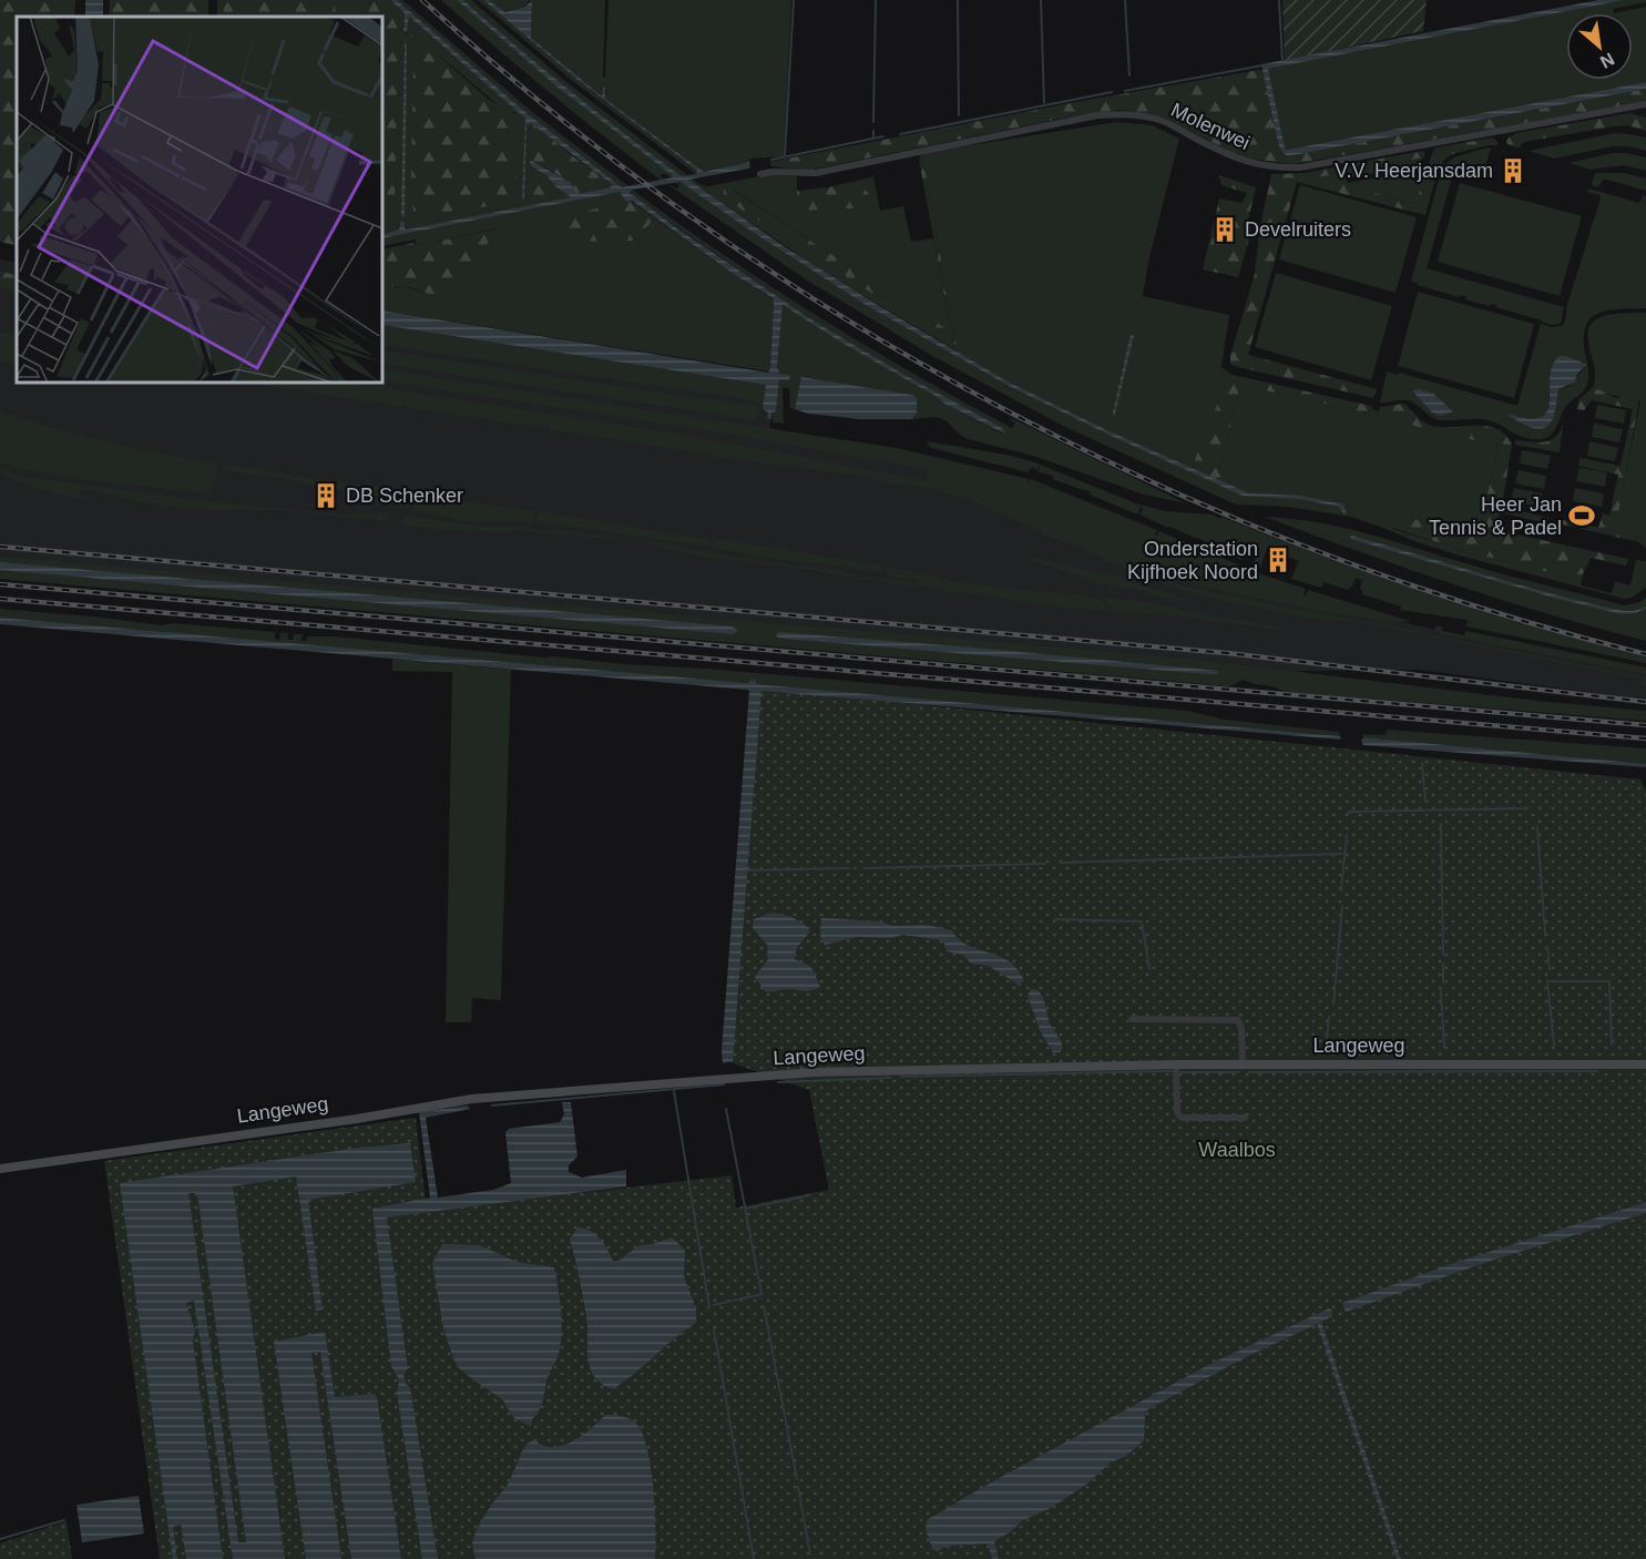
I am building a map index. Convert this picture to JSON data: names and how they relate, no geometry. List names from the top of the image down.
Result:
{
  "streets": {
    "main road": ["Langeweg"],
    "street": ["Molenwei"]
  },
  "parks": ["Waalbos"],
  "places": {
    "building": [
      "V.V. Heerjansdam",
      "Develruiters",
      "DB Schenker",
      "Onderstation Kijfhoek Noord"
    ],
    "sports": ["Heer Jan Tennis & Padel"]
  },
  "north": "bottom right"
}
